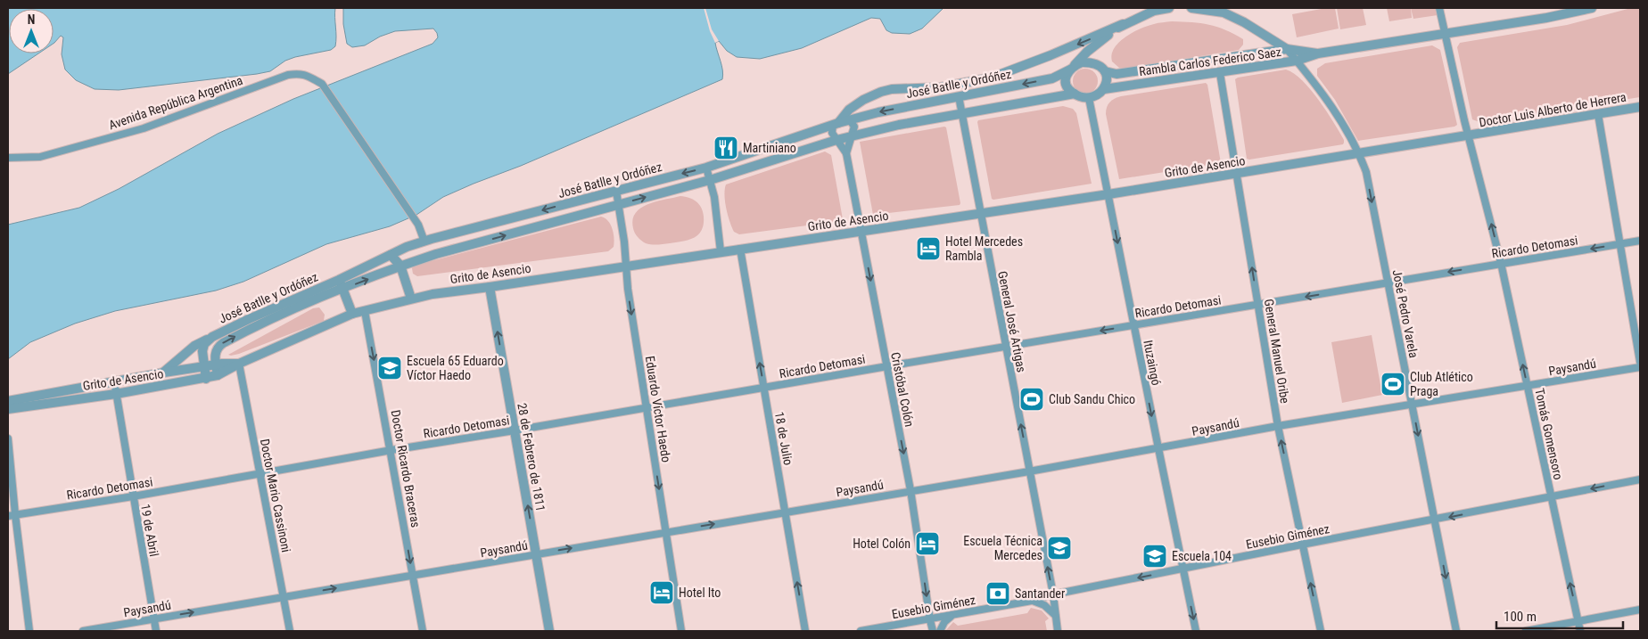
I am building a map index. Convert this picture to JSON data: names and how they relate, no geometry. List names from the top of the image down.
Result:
{
  "streets": {
    "street": [
      "Rambla Carlos Federico Saez",
      "José Batlle y Ordóñez",
      "Avenida República Argentina",
      "Doctor Luis Alberto de Herrera",
      "Grito de Asencio",
      "Ricardo Detomasi",
      "José Pedro Varela",
      "General José Artigas",
      "General Manuel Oribe",
      "Ituzaingó",
      "Paysandú",
      "Cristóbal Colón",
      "Eduardo Víctor Haedo",
      "Tomás Gomensoro",
      "18 de Julio",
      "28 de Febrero de 1811",
      "Doctor Ricardo Braceras",
      "Doctor Mario Cassinoni",
      "19 de Abril",
      "Eusebio Giménez"
    ]
  },
  "crossings": [
    ["Rambla Carlos Federico Saez", "José Batlle y Ordóñez"],
    ["Rambla Carlos Federico Saez", "José Pedro Varela"],
    ["Rambla Carlos Federico Saez", "General Manuel Oribe"],
    ["Rambla Carlos Federico Saez", "Ituzaingó"],
    ["Rambla Carlos Federico Saez", "Tomás Gomensoro"],
    ["José Batlle y Ordóñez", "Avenida República Argentina"],
    ["José Batlle y Ordóñez", "Grito de Asencio"],
    ["José Batlle y Ordóñez", "General José Artigas"],
    ["José Batlle y Ordóñez", "Ituzaingó"],
    ["José Batlle y Ordóñez", "Eduardo Víctor Haedo"],
    ["Doctor Luis Alberto de Herrera", "Grito de Asencio"],
    ["Doctor Luis Alberto de Herrera", "Tomás Gomensoro"],
    ["Grito de Asencio", "José Pedro Varela"],
    ["Grito de Asencio", "General José Artigas"],
    ["Grito de Asencio", "General Manuel Oribe"],
    ["Grito de Asencio", "Ituzaingó"],
    ["Grito de Asencio", "Cristóbal Colón"],
    ["Grito de Asencio", "Eduardo Víctor Haedo"],
    ["Grito de Asencio", "Tomás Gomensoro"],
    ["Grito de Asencio", "18 de Julio"],
    ["Grito de Asencio", "28 de Febrero de 1811"],
    ["Grito de Asencio", "Doctor Ricardo Braceras"],
    ["Grito de Asencio", "Doctor Mario Cassinoni"],
    ["Grito de Asencio", "19 de Abril"],
    ["Ricardo Detomasi", "José Pedro Varela"],
    ["Ricardo Detomasi", "General José Artigas"],
    ["Ricardo Detomasi", "General Manuel Oribe"],
    ["Ricardo Detomasi", "Ituzaingó"],
    ["Ricardo Detomasi", "Cristóbal Colón"],
    ["Ricardo Detomasi", "Eduardo Víctor Haedo"],
    ["Ricardo Detomasi", "Tomás Gomensoro"],
    ["Ricardo Detomasi", "18 de Julio"],
    ["Ricardo Detomasi", "28 de Febrero de 1811"],
    ["Ricardo Detomasi", "Doctor Ricardo Braceras"],
    ["Ricardo Detomasi", "Doctor Mario Cassinoni"],
    ["Ricardo Detomasi", "19 de Abril"],
    ["José Pedro Varela", "Paysandú"],
    ["José Pedro Varela", "Eusebio Giménez"],
    ["General José Artigas", "Paysandú"],
    ["General José Artigas", "Eusebio Giménez"],
    ["General Manuel Oribe", "Paysandú"],
    ["General Manuel Oribe", "Eusebio Giménez"],
    ["Ituzaingó", "Paysandú"],
    ["Ituzaingó", "Eusebio Giménez"],
    ["Paysandú", "Cristóbal Colón"],
    ["Paysandú", "Eduardo Víctor Haedo"],
    ["Paysandú", "Tomás Gomensoro"],
    ["Paysandú", "18 de Julio"],
    ["Paysandú", "28 de Febrero de 1811"],
    ["Paysandú", "Doctor Ricardo Braceras"],
    ["Paysandú", "Doctor Mario Cassinoni"],
    ["Paysandú", "19 de Abril"],
    ["Cristóbal Colón", "Eusebio Giménez"],
    ["Tomás Gomensoro", "Eusebio Giménez"]
  ],
  "one_way": [
    "José Pedro Varela",
    "General José Artigas",
    "General Manuel Oribe",
    "Ituzaingó",
    "Cristóbal Colón",
    "Eduardo Víctor Haedo",
    "Tomás Gomensoro",
    "18 de Julio",
    "28 de Febrero de 1811",
    "Doctor Ricardo Braceras",
    "Eusebio Giménez"
  ],
  "places": {
    "restaurant": ["Martiniano"],
    "hotel": ["Hotel Mercedes Rambla", "Hotel Colón", "Hotel Ito"],
    "school or university": ["Escuela 65 Eduardo Víctor Haedo", "Escuela Técnica Mercedes", "Escuela 104"],
    "sports": ["Club Atlético Praga", "Club Sandu Chico"],
    "bank": ["Santander"]
  },
  "scale_bar": "100 m",
  "north": "top"
}
